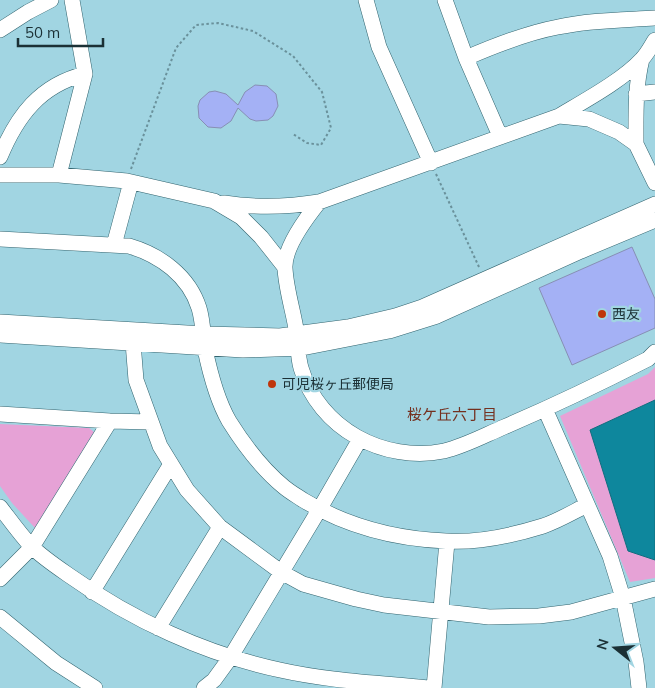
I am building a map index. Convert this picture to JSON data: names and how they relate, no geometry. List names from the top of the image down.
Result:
{
  "districts": ["桜ケ丘六丁目"],
  "places": ["西友", "可児桜ヶ丘郵便局"],
  "scale_bar": "50 m",
  "north": "left"
}
